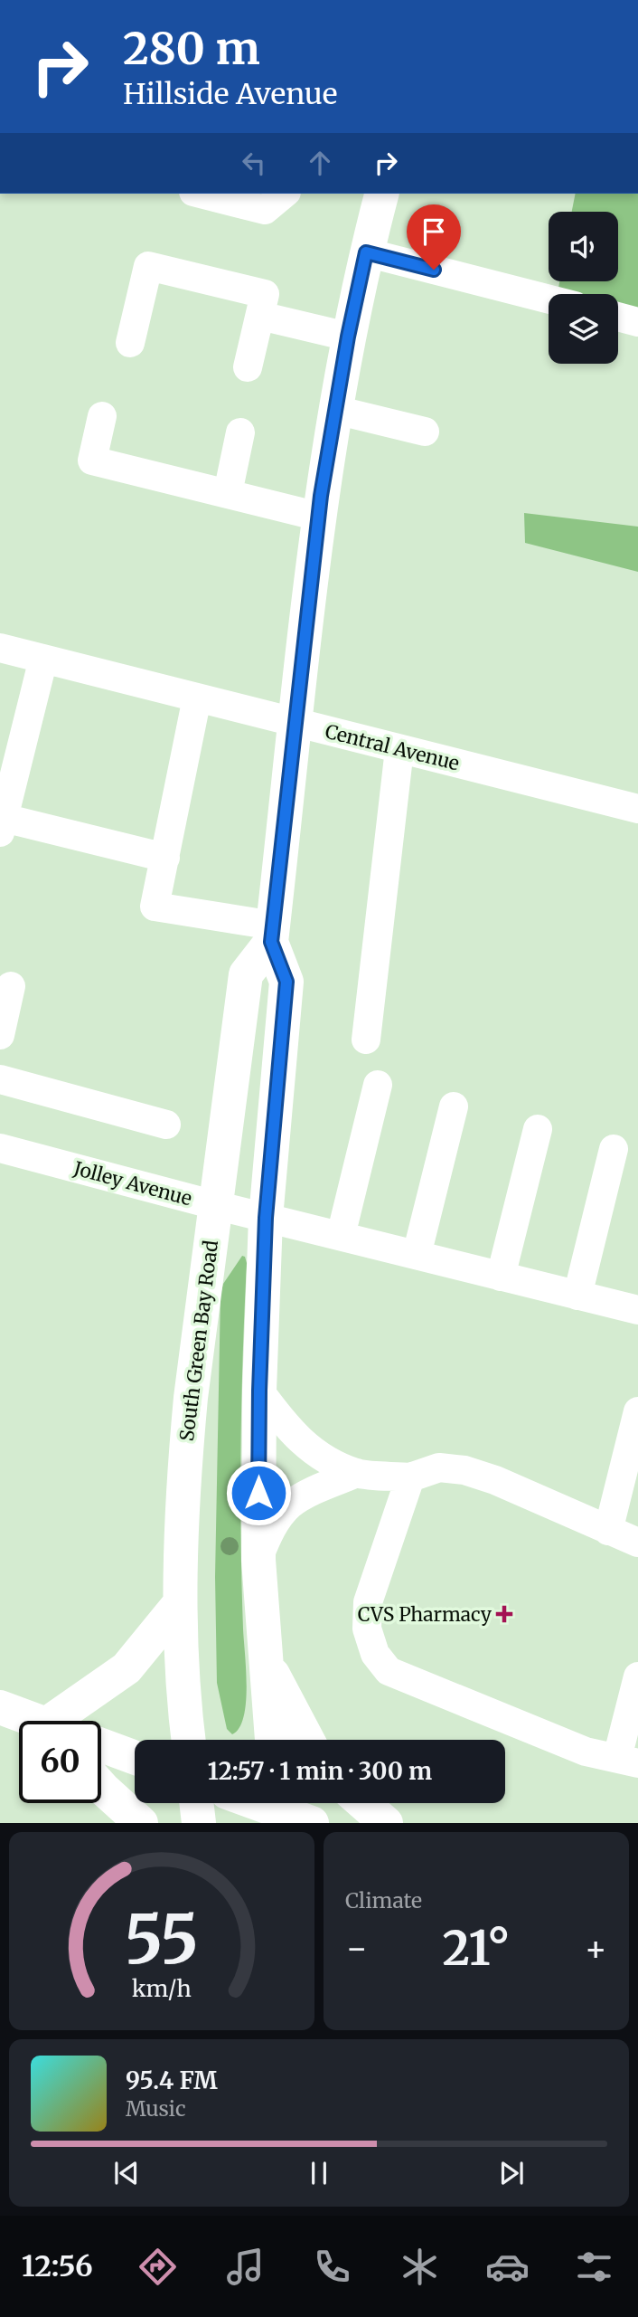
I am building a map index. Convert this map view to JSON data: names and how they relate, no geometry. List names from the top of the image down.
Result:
{
  "streets": {
    "main road": ["South Green Bay Road"],
    "street": ["Central Avenue", "Jolley Avenue"]
  },
  "crossings": [
    ["Jolley Avenue", "South Green Bay Road"]
  ],
  "places": {
    "health": ["CVS Pharmacy"]
  },
  "page": {
    "turn": ["280 m", "Hillside Avenue"],
    "limit": "60",
    "trip": "12:57 · 1 min · 300 m",
    "tile": "Climate",
    "heat": ["−", "21°", "+"],
    "song": ["95.4 FM", "Music"],
    "tabs": "12:56",
    "gauge": ["55", "km/h"]
  }
}
